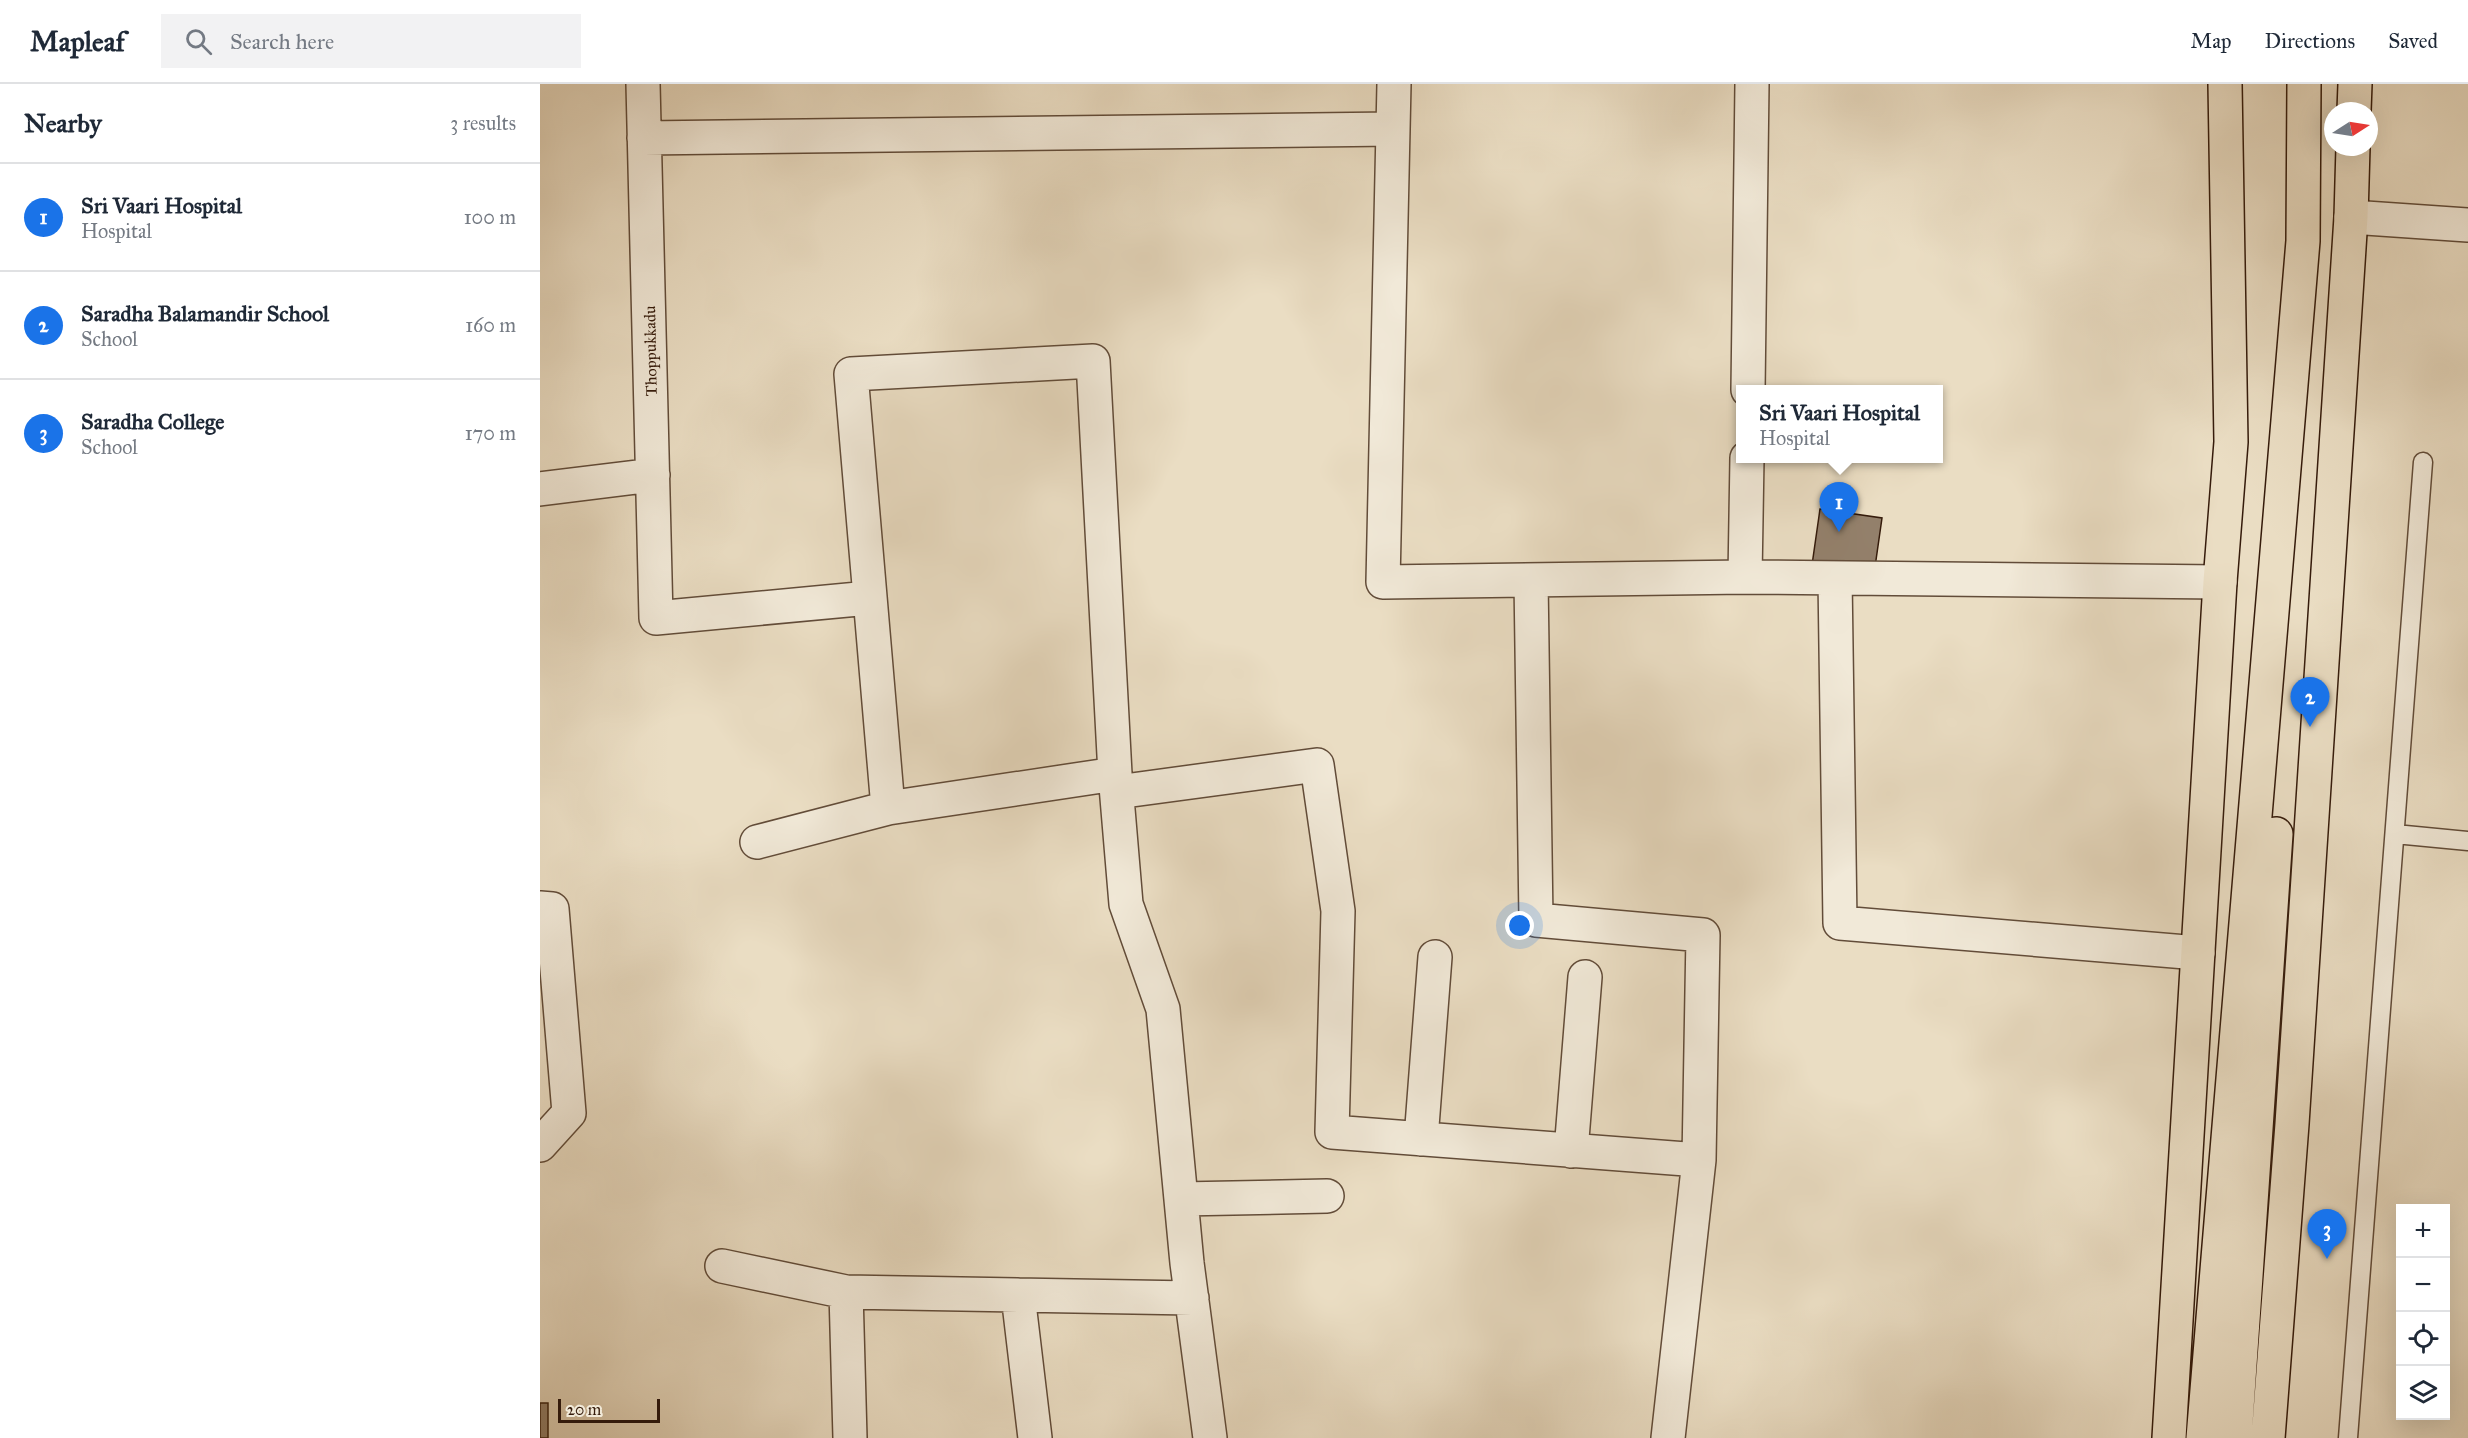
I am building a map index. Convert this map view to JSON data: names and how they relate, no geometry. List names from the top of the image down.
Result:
{
  "streets": {
    "street": ["Thoppukkadu"]
  },
  "scale_bar": "20 m",
  "north": "right",
  "page": {
    "header": "Mapleaf",
    "search": "Search here",
    "nav": ["Map", "Directions", "Saved"],
    "heading": ["Nearby", "3 results"],
    "list": [
      {
        "mark": "1",
        "name": "Sri Vaari Hospital",
        "note": "Hospital",
        "value": "100 m"
      },
      {
        "mark": "2",
        "name": "Saradha Balamandir School",
        "note": "School",
        "value": "160 m"
      },
      {
        "mark": "3",
        "name": "Saradha College",
        "note": "School",
        "value": "170 m"
      }
    ],
    "popup": ["Sri Vaari Hospital", "Hospital"],
    "pins": ["1", "2", "3"],
    "map_buttons": ["+", "−"],
    "scale": "20 m"
  }
}
